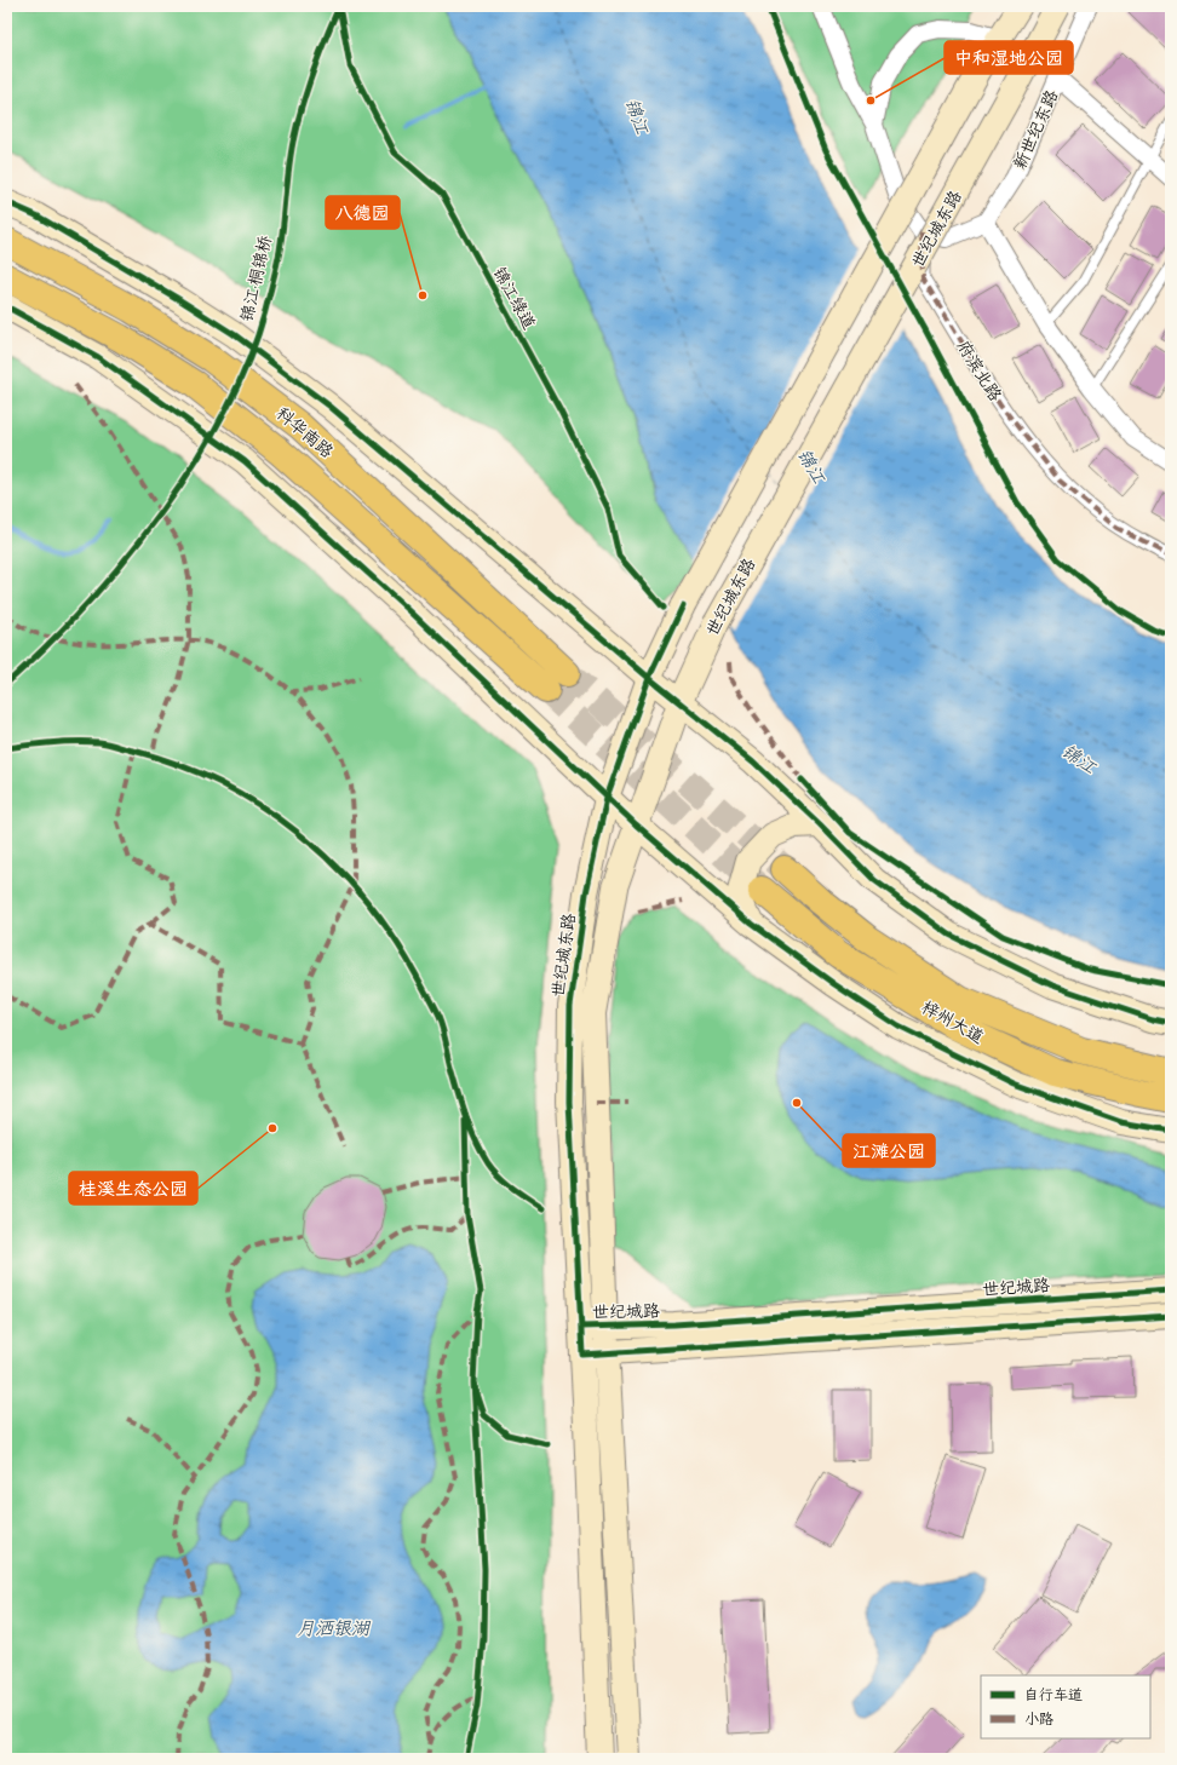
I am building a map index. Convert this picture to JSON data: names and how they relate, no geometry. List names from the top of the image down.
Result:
{
  "streets": {
    "highway": ["科华南路", "梓州大道"],
    "main road": ["新世纪东路", "世纪城东路", "世纪城路"],
    "street": ["府滨北路"],
    "cycle path": ["锦江·桐锦桥", "锦江绿道"]
  },
  "crossings": [
    ["新世纪东路", "世纪城东路"],
    ["世纪城东路", "世纪城路"]
  ],
  "water": ["锦江", "月洒银湖"],
  "places": [
    "中和湿地公园",
    "八德园",
    "江滩公园",
    "桂溪生态公园"
  ],
  "legend": ["自行车道", "小路"]
}
